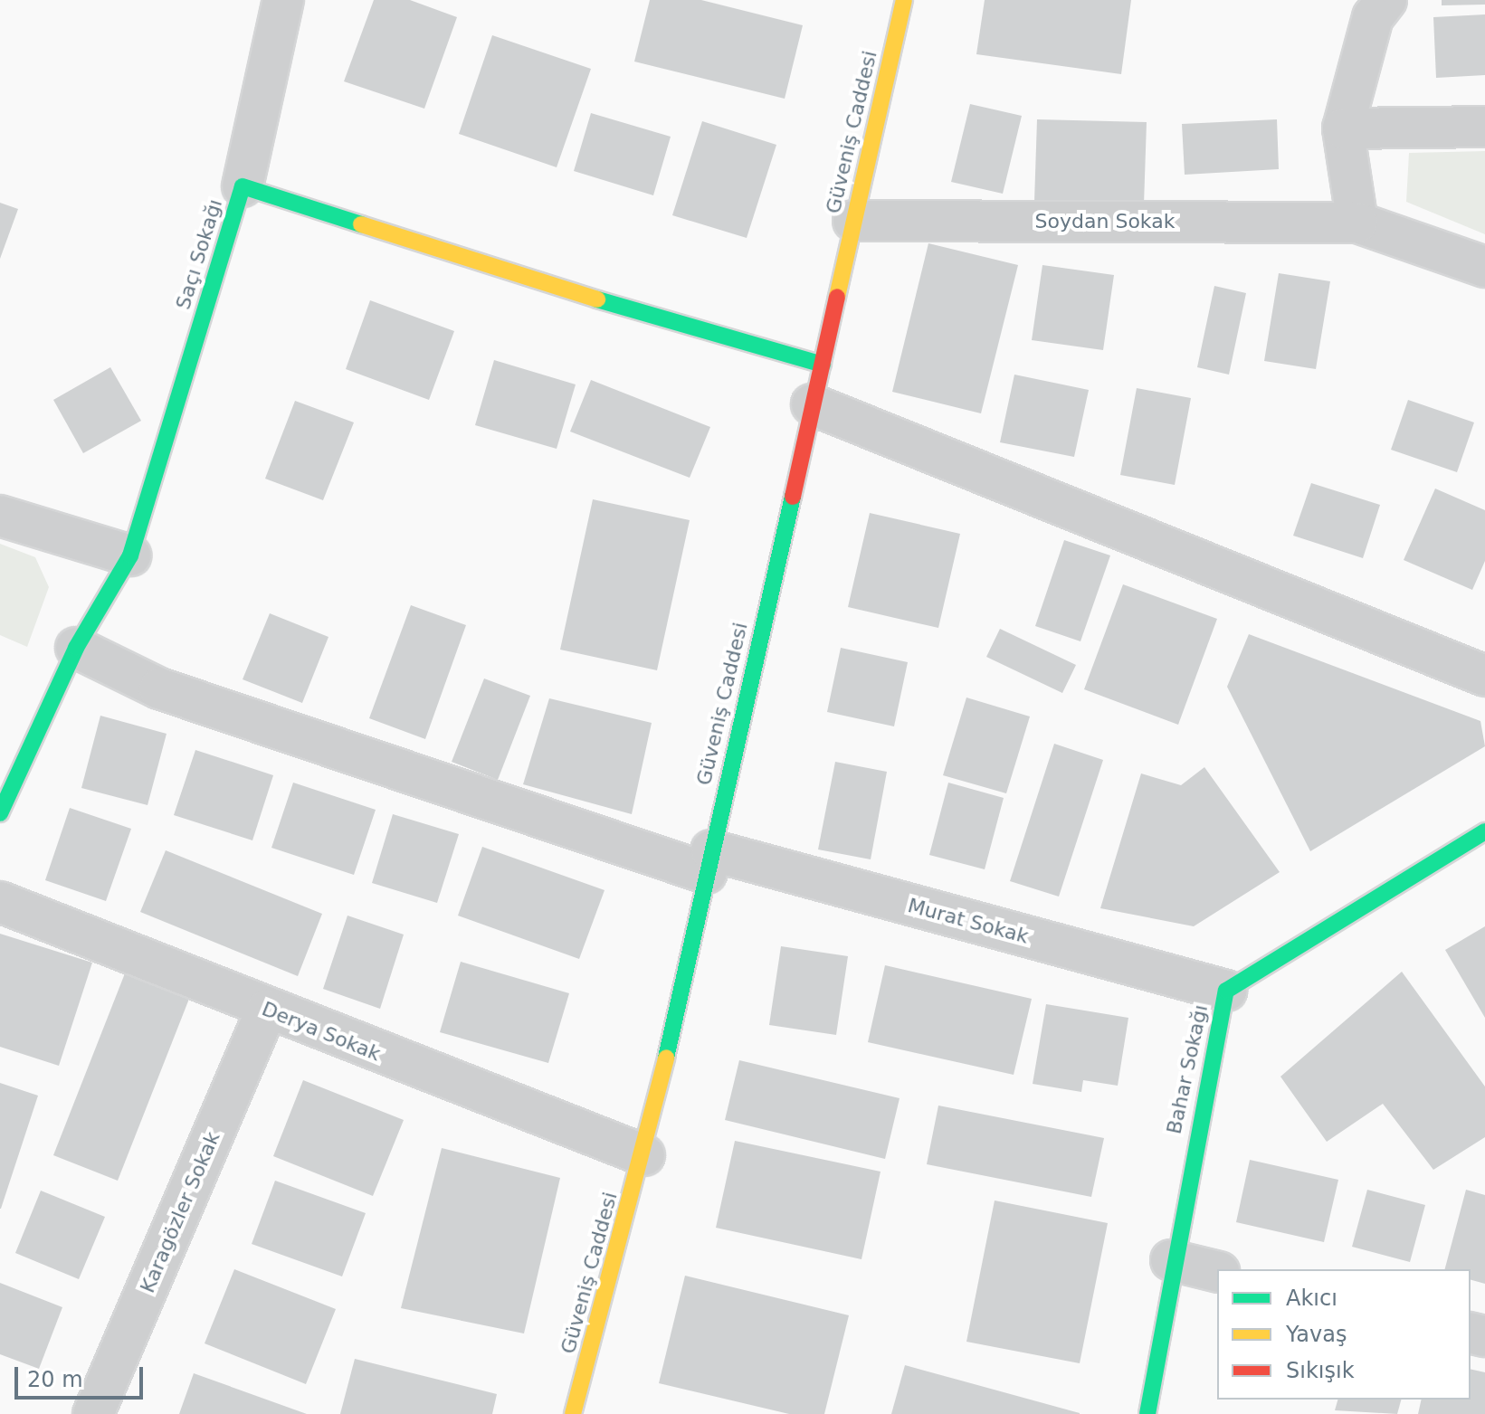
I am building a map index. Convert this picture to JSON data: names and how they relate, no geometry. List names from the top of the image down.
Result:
{
  "streets": {
    "street": [
      "Güveniş Caddesi",
      "Soydan Sokak",
      "Saçı Sokağı",
      "Murat Sokak",
      "Derya Sokak",
      "Bahar Sokağı",
      "Karagözler Sokak"
    ]
  },
  "crossings": [
    ["Güveniş Caddesi", "Soydan Sokak"],
    ["Güveniş Caddesi", "Saçı Sokağı"],
    ["Güveniş Caddesi", "Murat Sokak"],
    ["Güveniş Caddesi", "Derya Sokak"],
    ["Saçı Sokağı", "Murat Sokak"],
    ["Murat Sokak", "Bahar Sokağı"],
    ["Derya Sokak", "Karagözler Sokak"]
  ],
  "legend": ["Akıcı", "Yavaş", "Sıkışık"],
  "scale_bar": "20 m"
}
